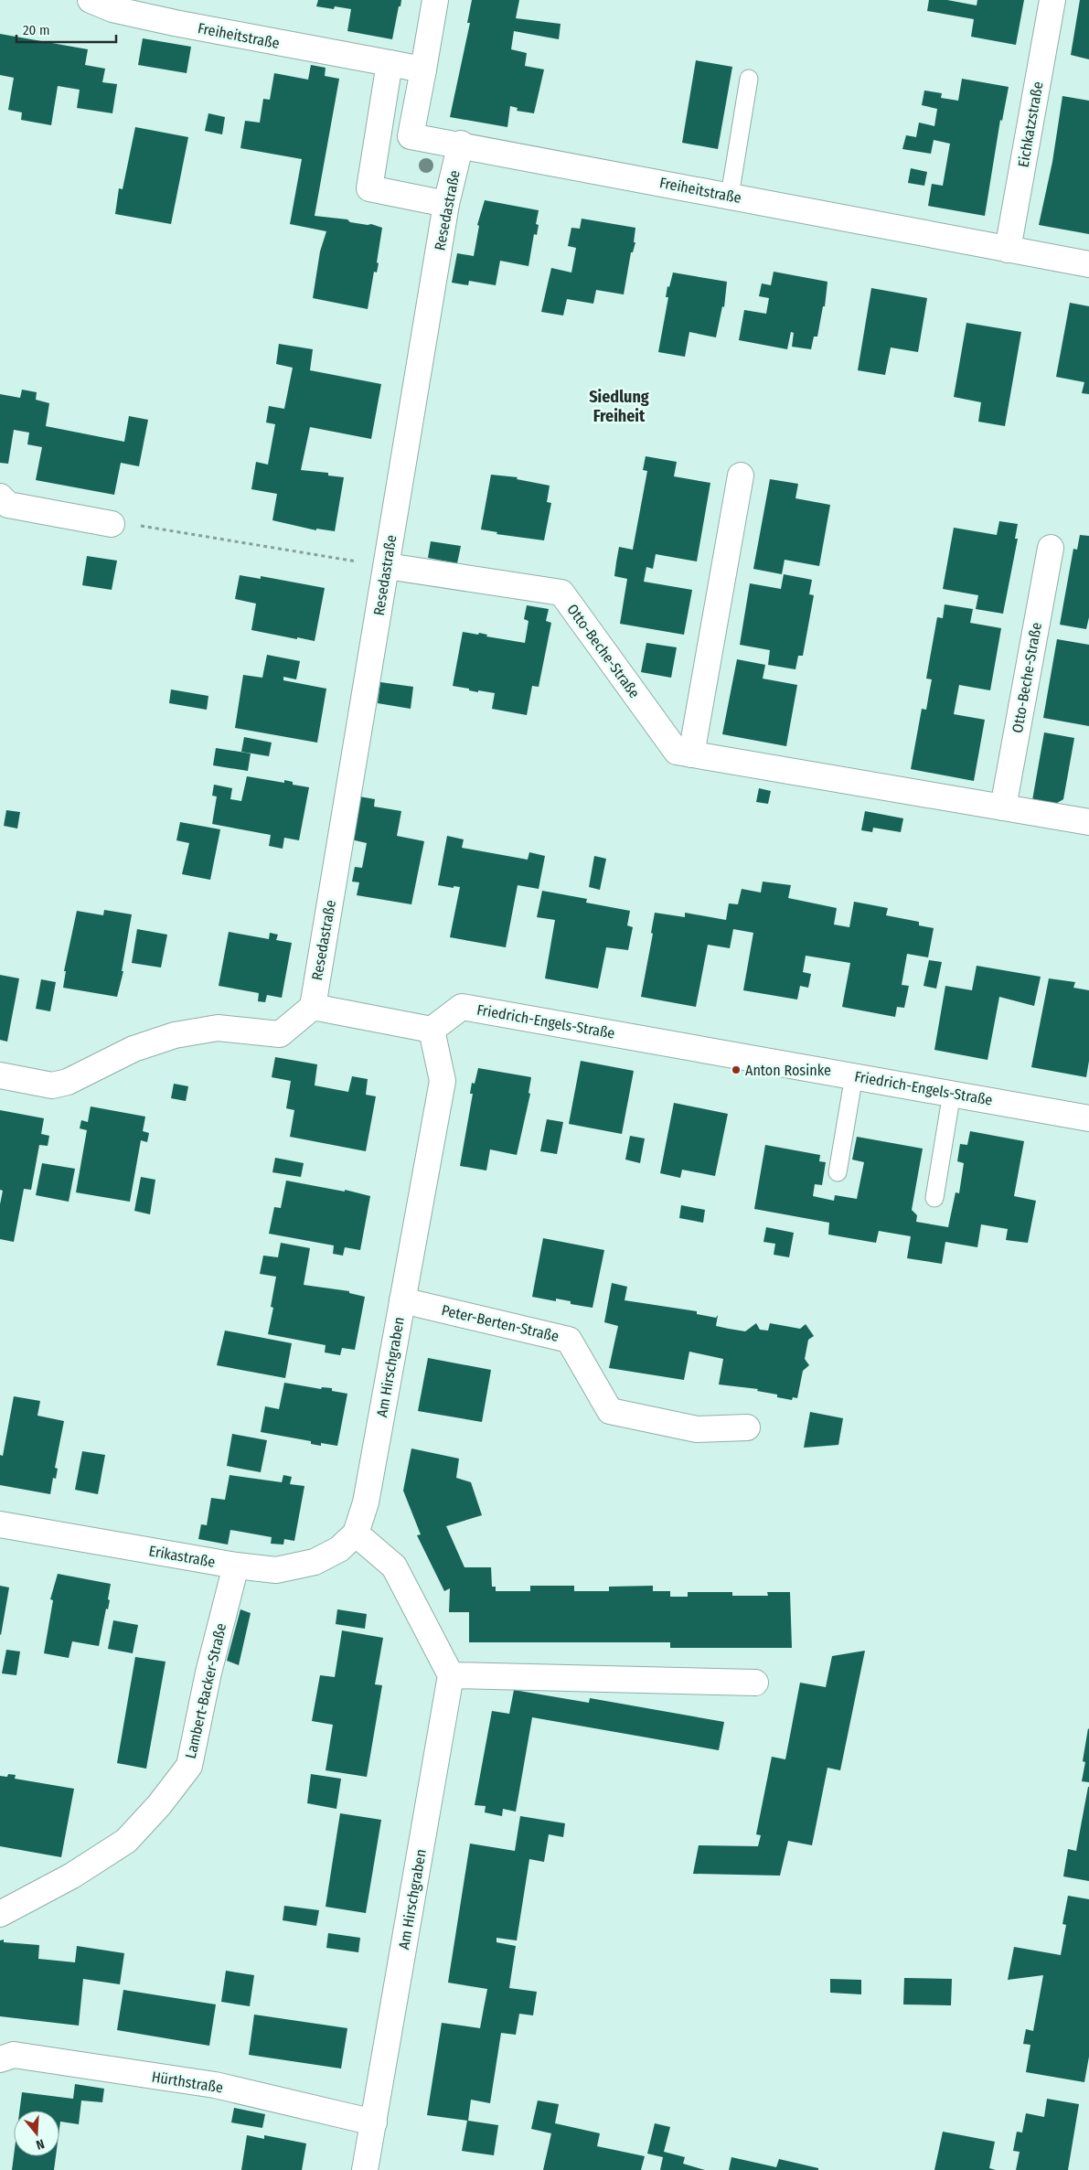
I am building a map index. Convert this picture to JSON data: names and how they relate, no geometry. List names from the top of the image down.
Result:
{
  "streets": {
    "street": [
      "Freiheitstraße",
      "Eichkatzstraße",
      "Resedastraße",
      "Otto-Beche-Straße",
      "Friedrich-Engels-Straße",
      "Peter-Berten-Straße",
      "Am Hirschgraben",
      "Erikastraße",
      "Lambert-Backer-Straße",
      "Hürthstraße"
    ]
  },
  "crossings": [
    ["Freiheitstraße", "Eichkatzstraße"],
    ["Freiheitstraße", "Resedastraße"],
    ["Resedastraße", "Otto-Beche-Straße"],
    ["Friedrich-Engels-Straße", "Am Hirschgraben"],
    ["Peter-Berten-Straße", "Am Hirschgraben"],
    ["Am Hirschgraben", "Erikastraße"],
    ["Am Hirschgraben", "Hürthstraße"],
    ["Erikastraße", "Lambert-Backer-Straße"]
  ],
  "districts": ["Siedlung Freiheit"],
  "places": ["Anton Rosinke"],
  "scale_bar": "20 m",
  "north": "bottom"
}
